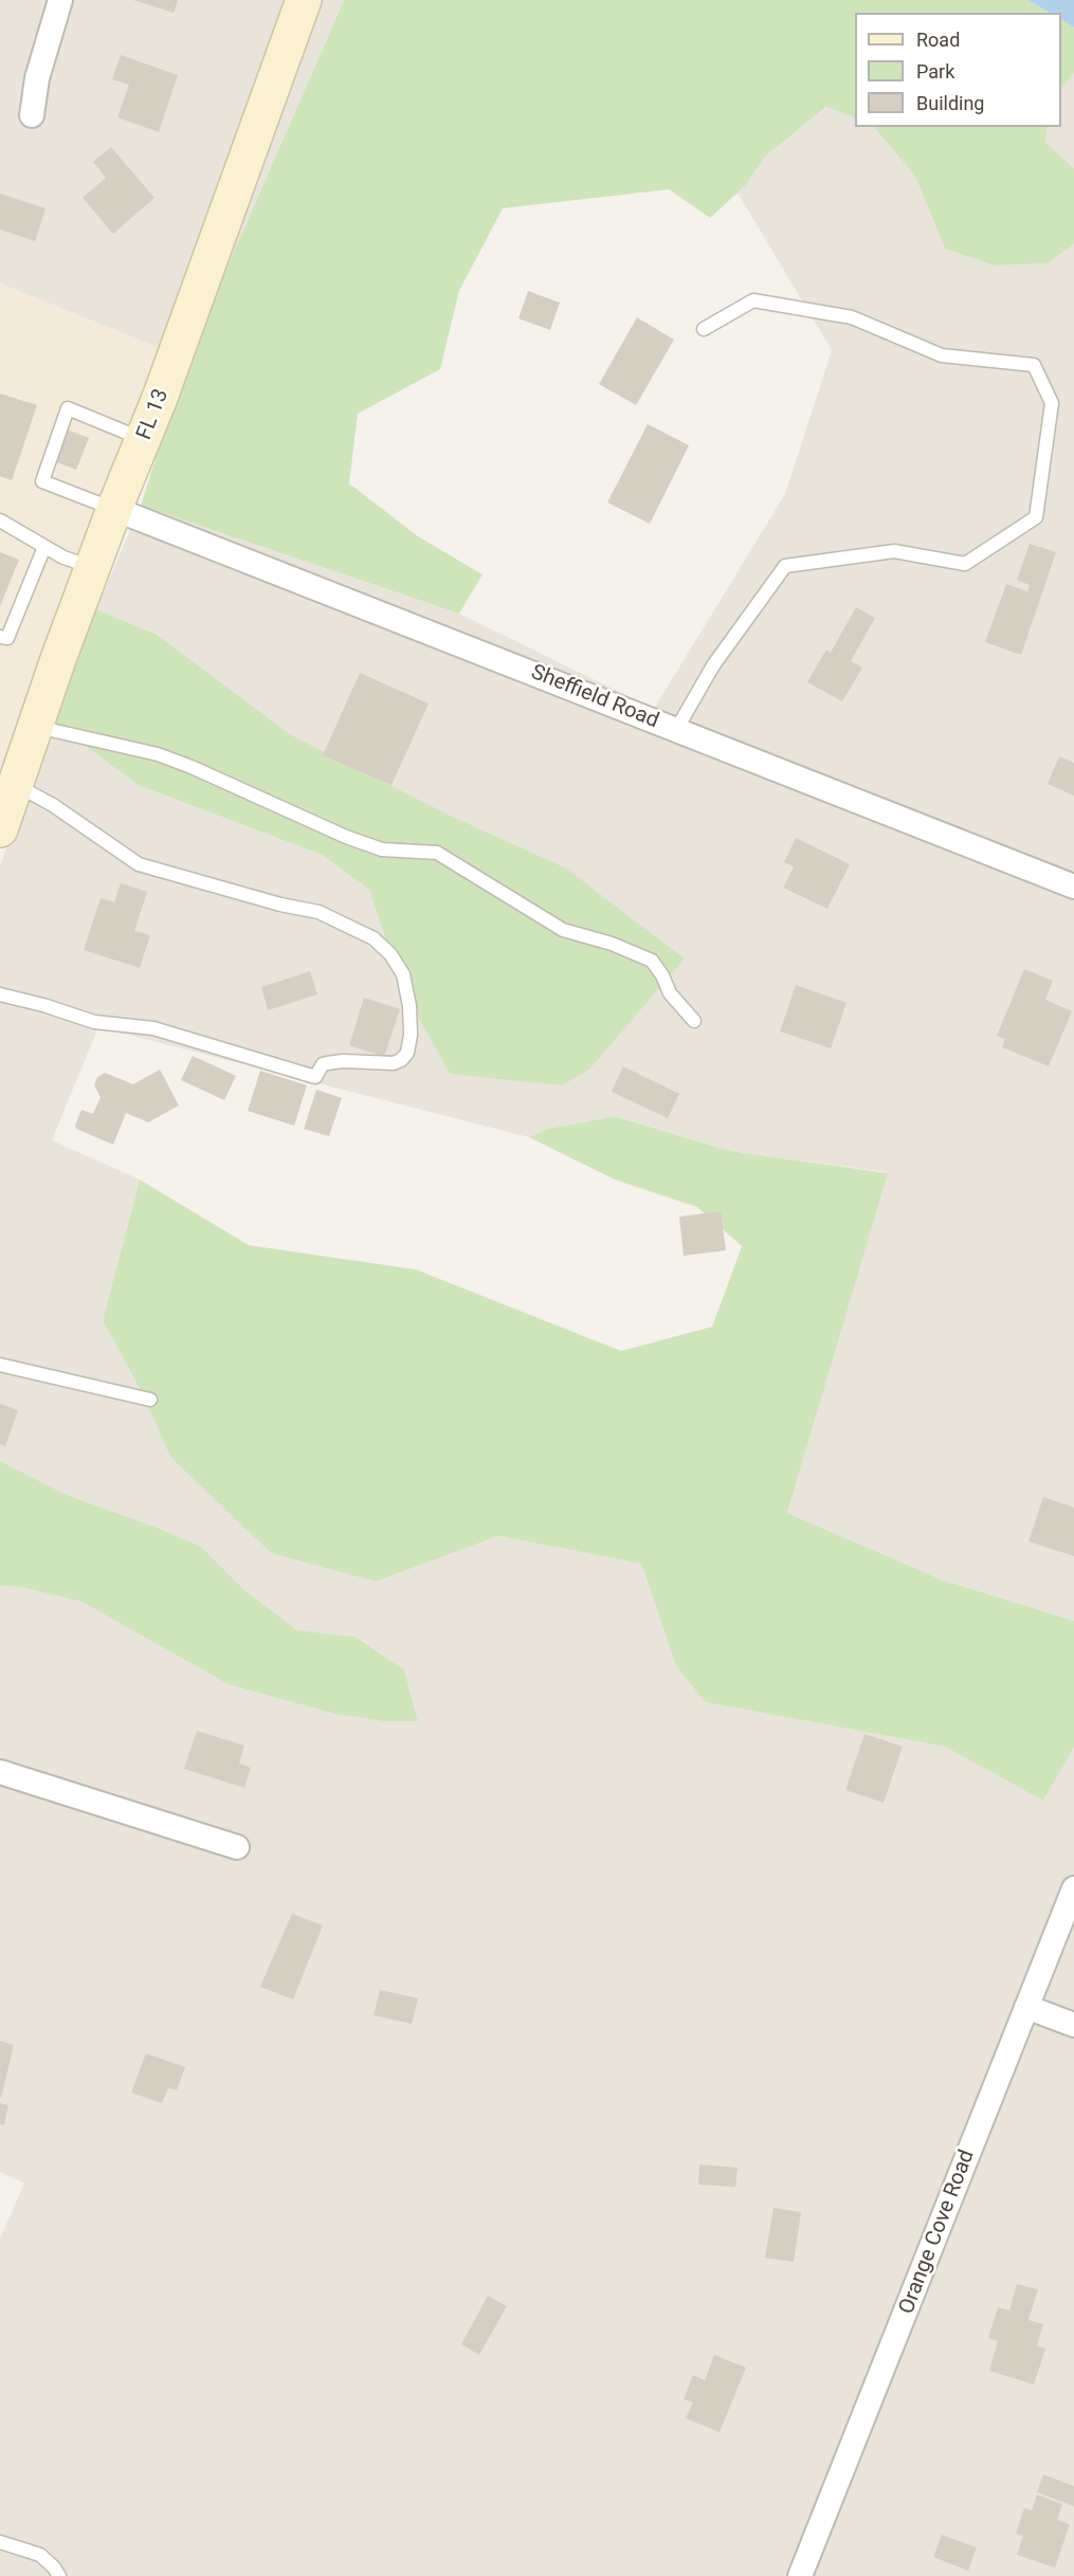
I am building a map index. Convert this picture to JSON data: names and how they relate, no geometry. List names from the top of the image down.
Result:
{
  "streets": {
    "main road": ["FL 13"],
    "street": ["Sheffield Road", "Orange Cove Road"]
  },
  "crossings": [
    ["FL 13", "Sheffield Road"]
  ],
  "legend": ["Road", "Park", "Building"]
}
